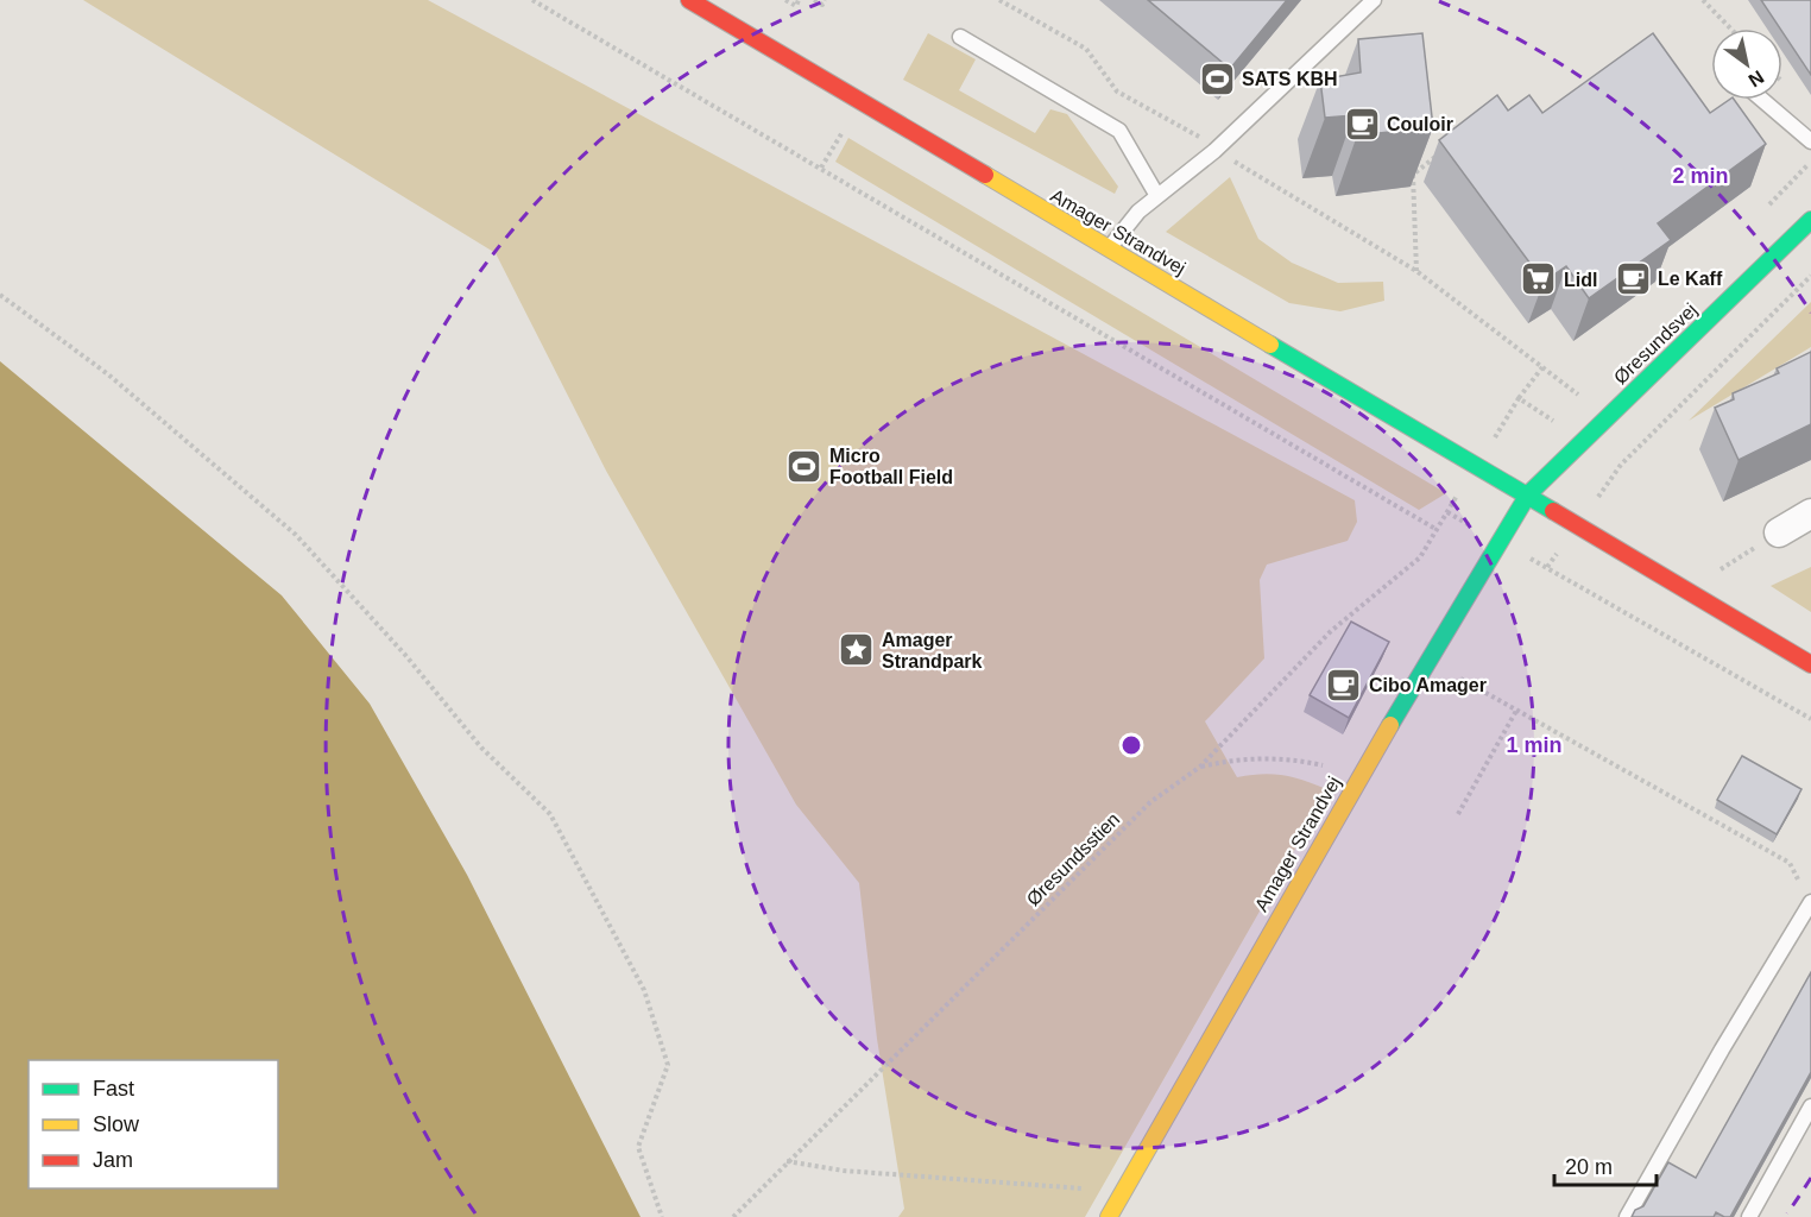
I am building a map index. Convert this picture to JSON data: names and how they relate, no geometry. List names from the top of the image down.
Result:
{
  "streets": {
    "street": ["Amager Strandvej", "Øresundsvej"],
    "path": ["Øresundsstien"]
  },
  "crossings": [
    ["Amager Strandvej", "Øresundsvej"]
  ],
  "places": {
    "sports": ["SATS KBH", "Micro Football Field"],
    "cafe": ["Couloir", "Le Kaff", "Cibo Amager"],
    "supermarket": ["Lidl"],
    "place": ["Amager Strandpark"]
  },
  "legend": ["Fast", "Slow", "Jam"],
  "scale_bar": "20 m",
  "north": "bottom right",
  "rings": ["2 min", "1 min"]
}
